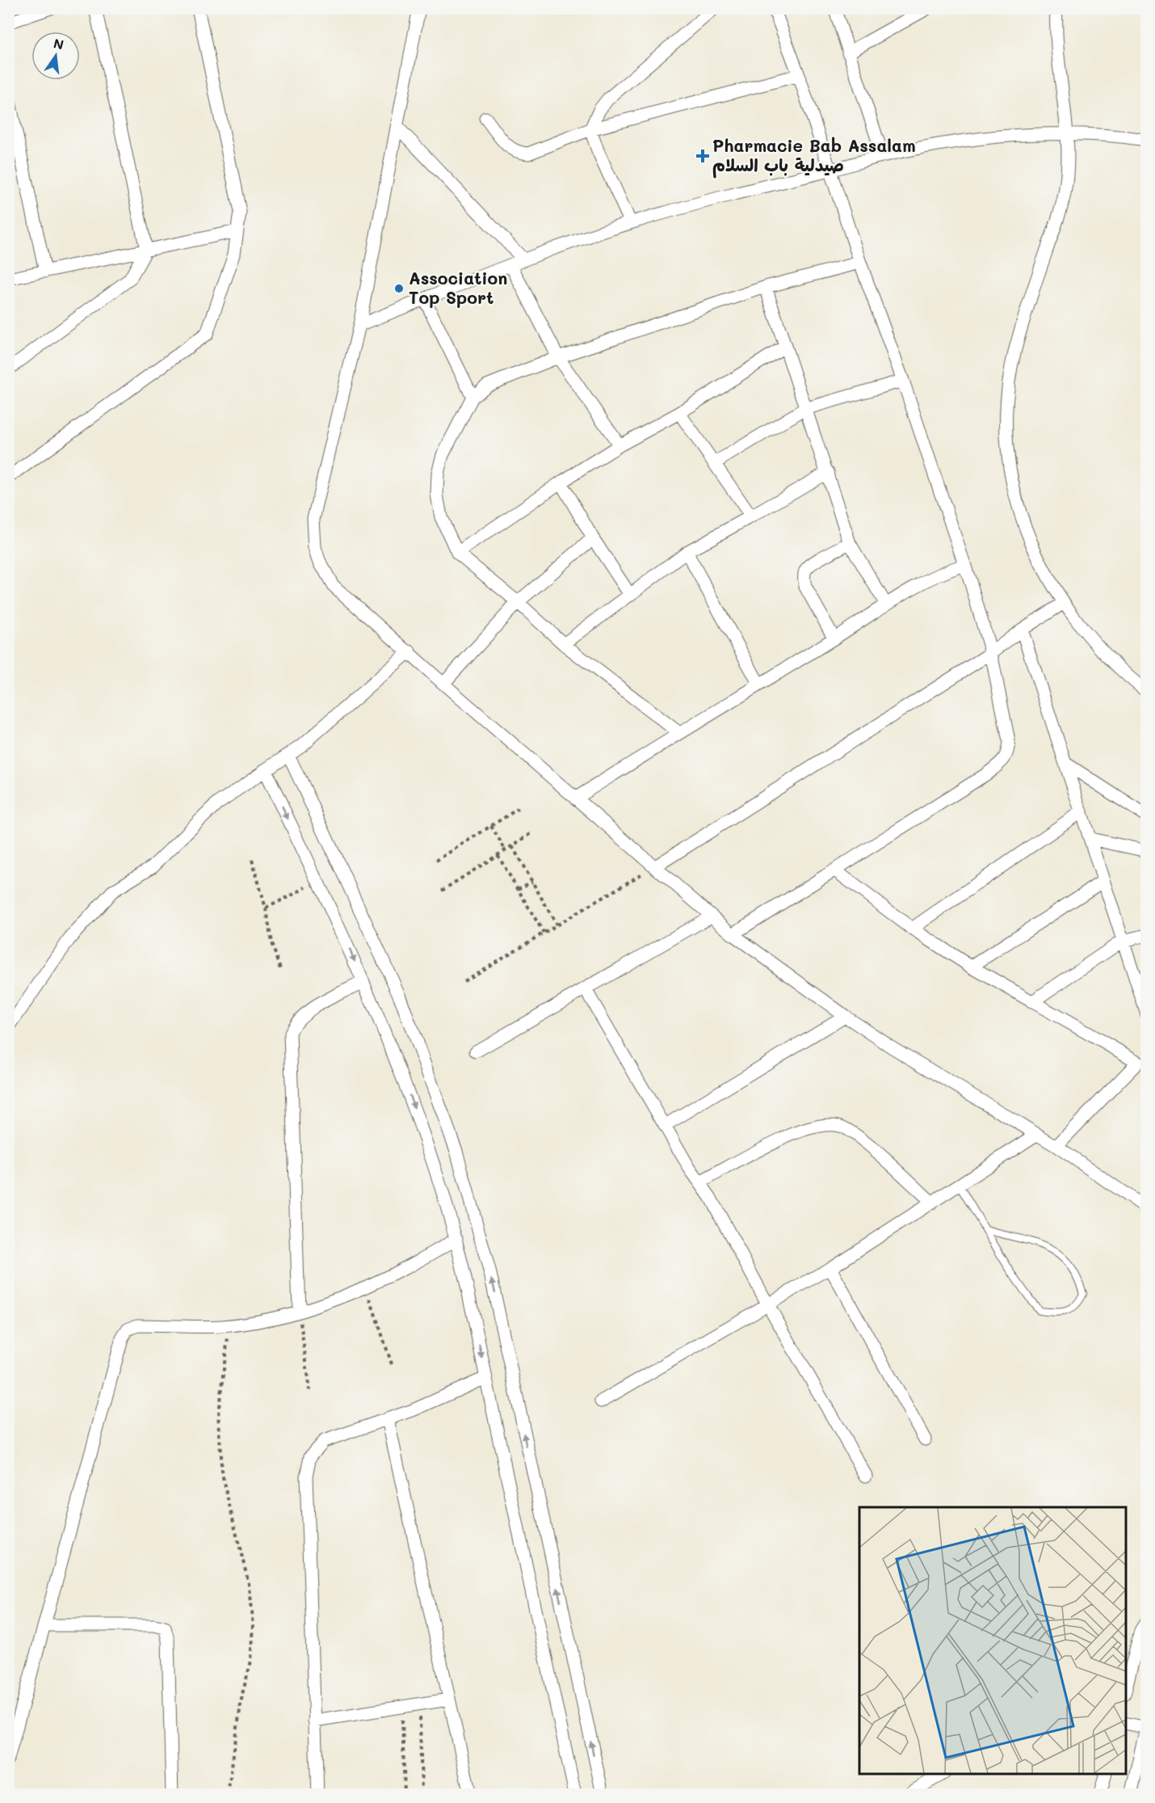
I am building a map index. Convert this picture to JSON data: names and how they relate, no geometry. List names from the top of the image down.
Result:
{
  "places": {
    "health": ["Pharmacie Bab Assalam صيدلية باب السلام"],
    "other": ["Association Top Sport"]
  },
  "north": "top"
}
